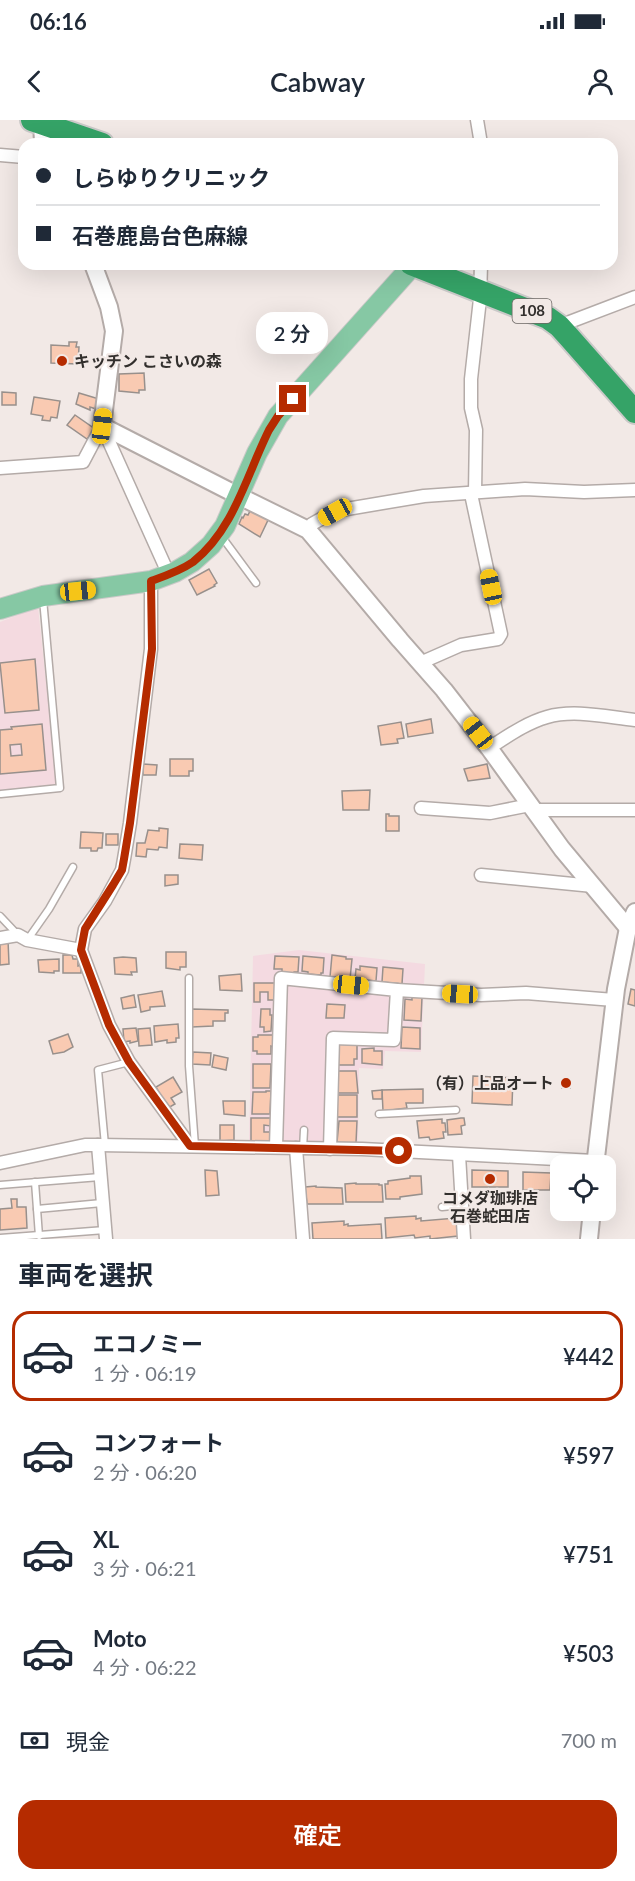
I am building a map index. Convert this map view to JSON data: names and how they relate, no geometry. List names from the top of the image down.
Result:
{
  "streets": {
    "highway": ["108"]
  },
  "places": ["キッチン こさいの森", "（有）上品オート", "コメダ珈琲店 石巻蛇田店"],
  "page": {
    "status": "06:16",
    "header": "Cabway",
    "banner": ["しらゆりクリニック", "石巻鹿島台色麻線"],
    "bubble": "2 分",
    "heading": "車両を選択",
    "list": [
      {
        "name": "エコノミー",
        "note": "1 分 · 06:19",
        "value": "¥442"
      },
      {
        "name": "コンフォート",
        "note": "2 分 · 06:20",
        "value": "¥597"
      },
      {
        "name": "XL",
        "note": "3 分 · 06:21",
        "value": "¥751"
      },
      {
        "name": "Moto",
        "note": "4 分 · 06:22",
        "value": "¥503"
      }
    ],
    "pay": ["現金", "700 m"],
    "buttons": "確定"
  }
}
